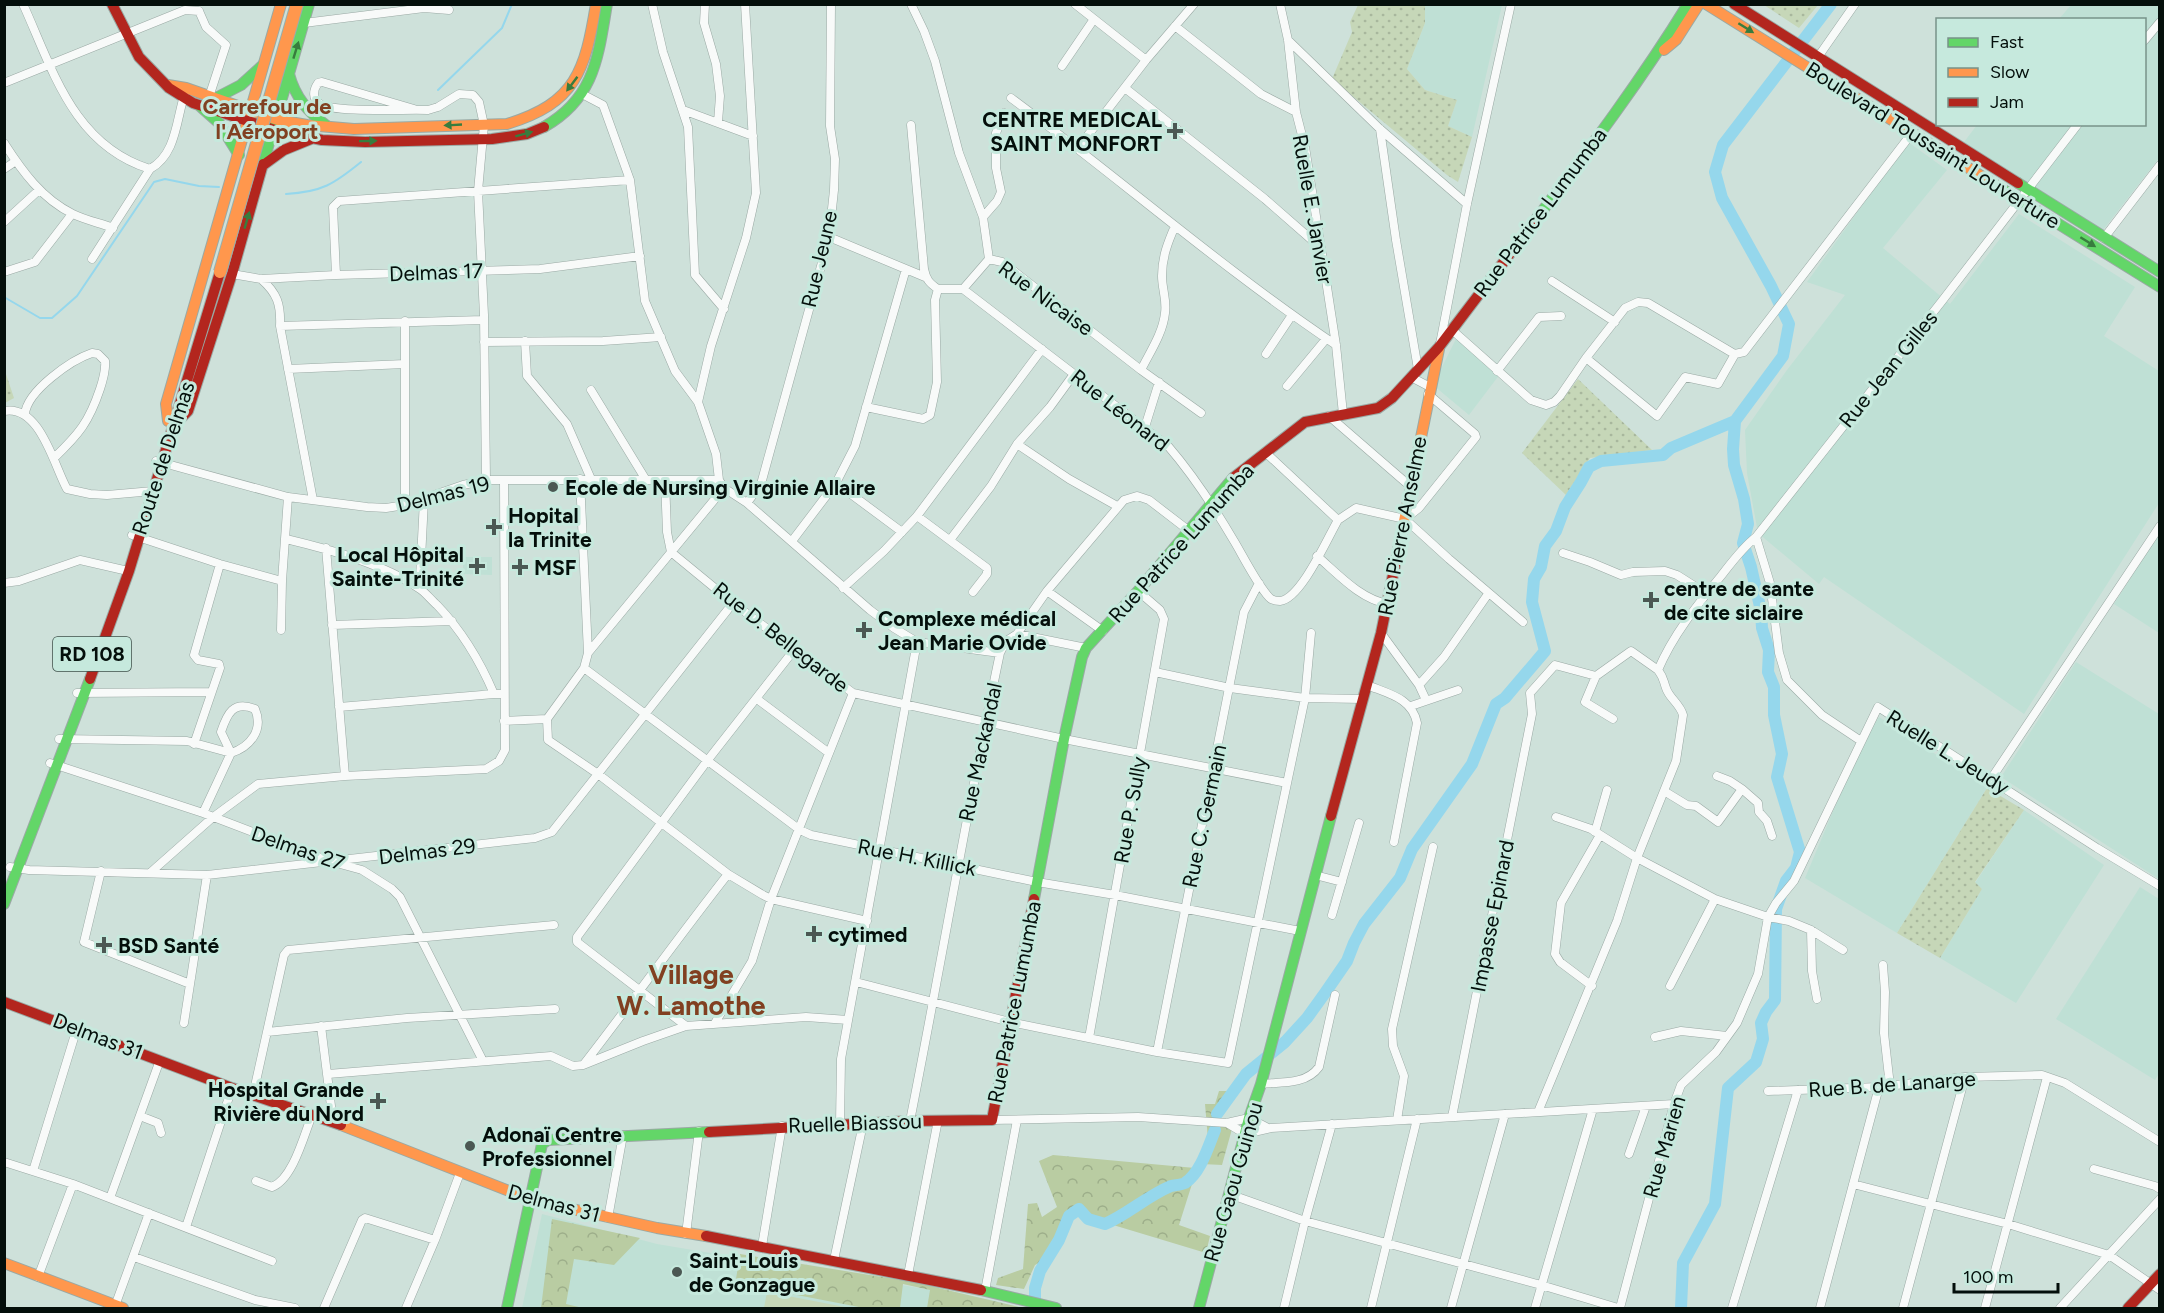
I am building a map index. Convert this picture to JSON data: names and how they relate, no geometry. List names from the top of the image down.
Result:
{
  "streets": {
    "main road": [
      "Boulevard Toussaint Louverture",
      "Rue Patrice Lumumba",
      "Route de Delmas",
      "Rue Pierre Anselme",
      "RD 108",
      "Delmas 31",
      "Ruelle Biassou",
      "Rue Gaou Guinou"
    ],
    "street": [
      "Ruelle E. Janvier",
      "Rue Jeune",
      "Delmas 17",
      "Rue Nicaise",
      "Rue Jean Gilles",
      "Rue Léonard",
      "Delmas 19",
      "Rue D. Bellegarde",
      "Rue Mackandal",
      "Ruelle L. Jeudy",
      "Rue P. Sully",
      "Rue C. Germain",
      "Delmas 27",
      "Delmas 29",
      "Rue H. Killick",
      "Impasse Epinard",
      "Rue B. de Lanarge",
      "Rue Marien"
    ]
  },
  "crossings": [
    ["Boulevard Toussaint Louverture", "Rue Jean Gilles"],
    ["Ruelle E. Janvier", "Rue Patrice Lumumba"],
    ["Rue Patrice Lumumba", "Rue Léonard"],
    ["Rue Patrice Lumumba", "Rue Pierre Anselme"],
    ["Rue Patrice Lumumba", "Rue D. Bellegarde"],
    ["Rue Patrice Lumumba", "Rue P. Sully"],
    ["Rue Patrice Lumumba", "Rue H. Killick"],
    ["Rue Patrice Lumumba", "Ruelle Biassou"],
    ["Delmas 17", "Route de Delmas"],
    ["Rue Léonard", "Rue C. Germain"],
    ["Route de Delmas", "Delmas 19"],
    ["Route de Delmas", "Delmas 27"],
    ["Route de Delmas", "Delmas 29"],
    ["Rue Pierre Anselme", "Rue H. Killick"],
    ["Rue Pierre Anselme", "Rue Gaou Guinou"],
    ["Rue D. Bellegarde", "Rue Mackandal"],
    ["Rue D. Bellegarde", "Rue P. Sully"],
    ["Rue D. Bellegarde", "Rue C. Germain"],
    ["Rue D. Bellegarde", "Delmas 29"],
    ["Rue Mackandal", "Rue H. Killick"],
    ["Rue Mackandal", "Ruelle Biassou"],
    ["Ruelle L. Jeudy", "Rue Marien"],
    ["Rue P. Sully", "Rue H. Killick"],
    ["Rue C. Germain", "Rue H. Killick"],
    ["Delmas 27", "Delmas 29"],
    ["Delmas 29", "Rue H. Killick"],
    ["Delmas 31", "Ruelle Biassou"]
  ],
  "districts": ["Carrefour de l'Aéroport", "Village W. Lamothe"],
  "places": {
    "health": [
      "CENTRE MEDICAL SAINT MONFORT",
      "Hopital la Trinite",
      "Local Hôpital Sainte-Trinité",
      "MSF",
      "centre de sante de cite siclaire",
      "Complexe médical Jean Marie Ovide",
      "cytimed",
      "BSD Santé",
      "Hospital Grande Rivière du Nord"
    ],
    "other": ["Ecole de Nursing Virginie Allaire", "Adonaï Centre Professionnel", "Saint-Louis de Gonzague"]
  },
  "legend": ["Fast", "Slow", "Jam"],
  "scale_bar": "100 m"
}
